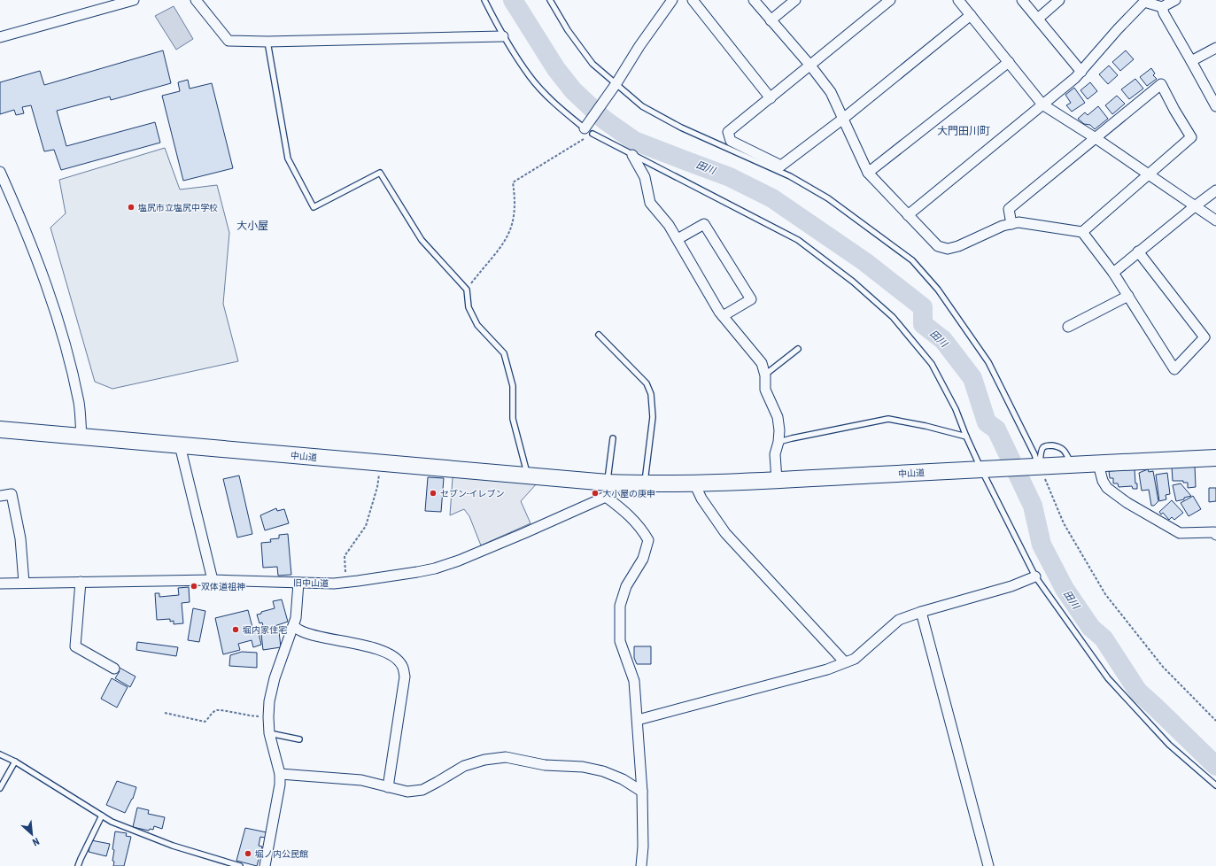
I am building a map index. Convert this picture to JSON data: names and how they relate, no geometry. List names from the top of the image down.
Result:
{
  "streets": {
    "highway": ["中山道"],
    "street": ["旧中山道"]
  },
  "crossings": [
    ["中山道", "旧中山道"]
  ],
  "districts": ["大門田川町", "大小屋"],
  "water": ["田川"],
  "places": [
    "塩尻市立塩尻中学校",
    "セブン-イレブン",
    "大小屋の庚申",
    "双体道祖神",
    "堀内家住宅",
    "堀ノ内公民館"
  ],
  "north": "bottom right"
}
